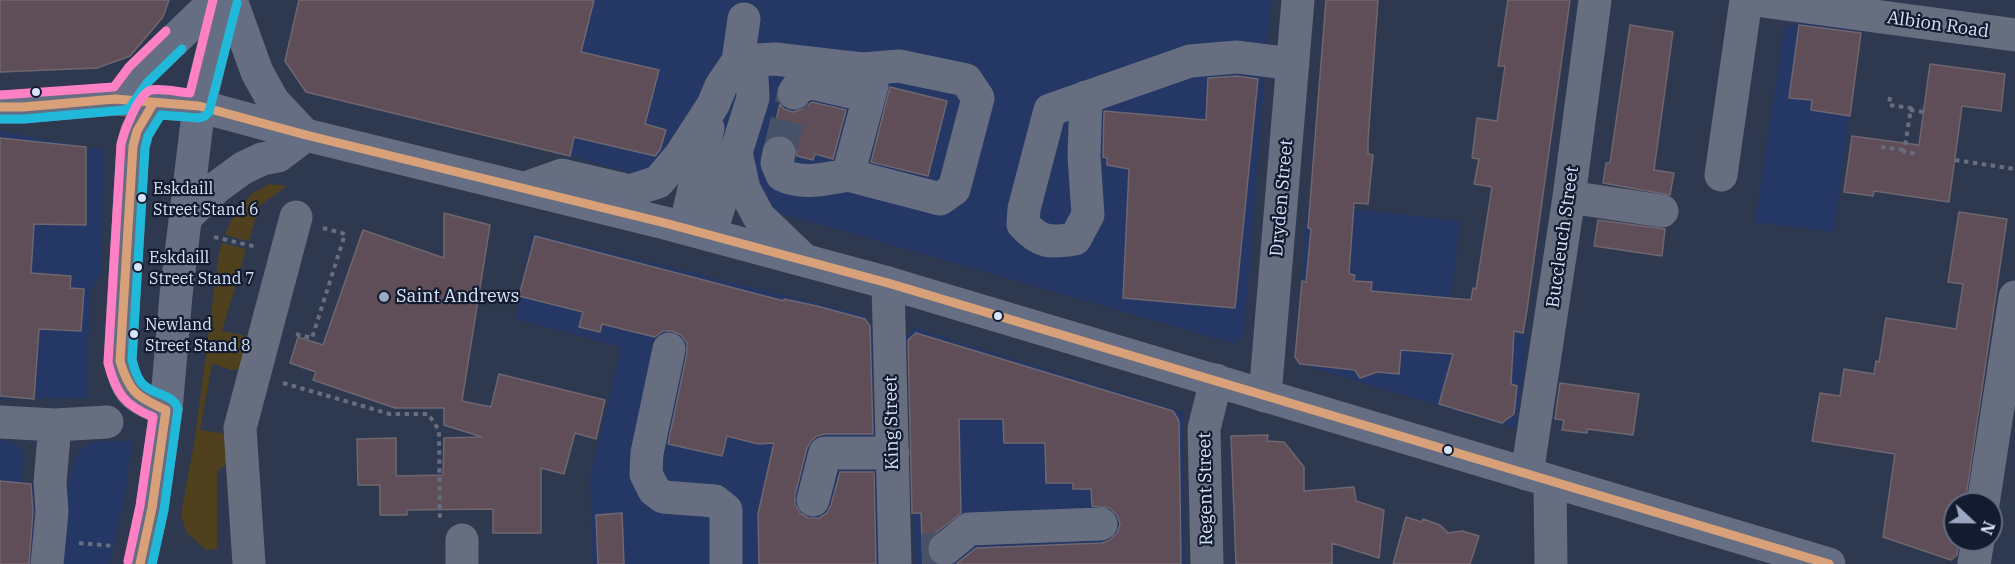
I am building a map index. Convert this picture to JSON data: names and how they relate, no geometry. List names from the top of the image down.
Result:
{
  "streets": {
    "street": [
      "Albion Road",
      "Dryden Street",
      "Buccleuch Street",
      "King Street",
      "Regent Street"
    ]
  },
  "places": [
    "Eskdaill Street Stand 6",
    "Eskdaill Street Stand 7",
    "Saint Andrews",
    "Newland Street Stand 8"
  ],
  "north": "right"
}
